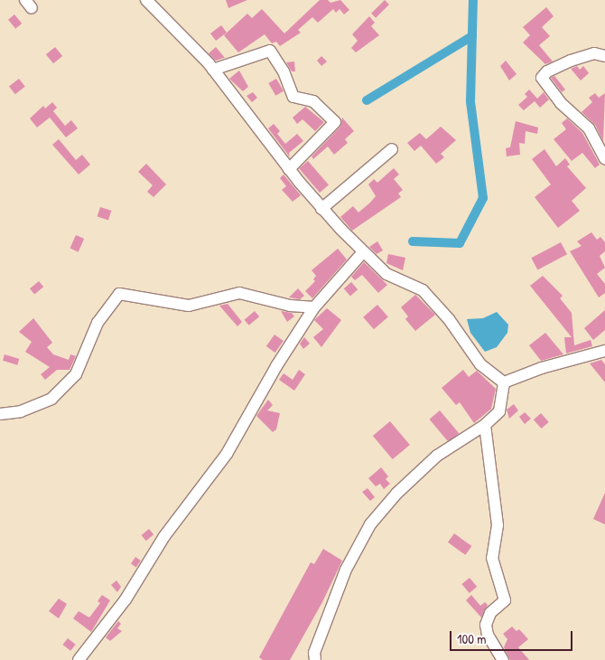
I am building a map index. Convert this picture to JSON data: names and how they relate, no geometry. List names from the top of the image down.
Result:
{
  "scale_bar": "100 m"
}
